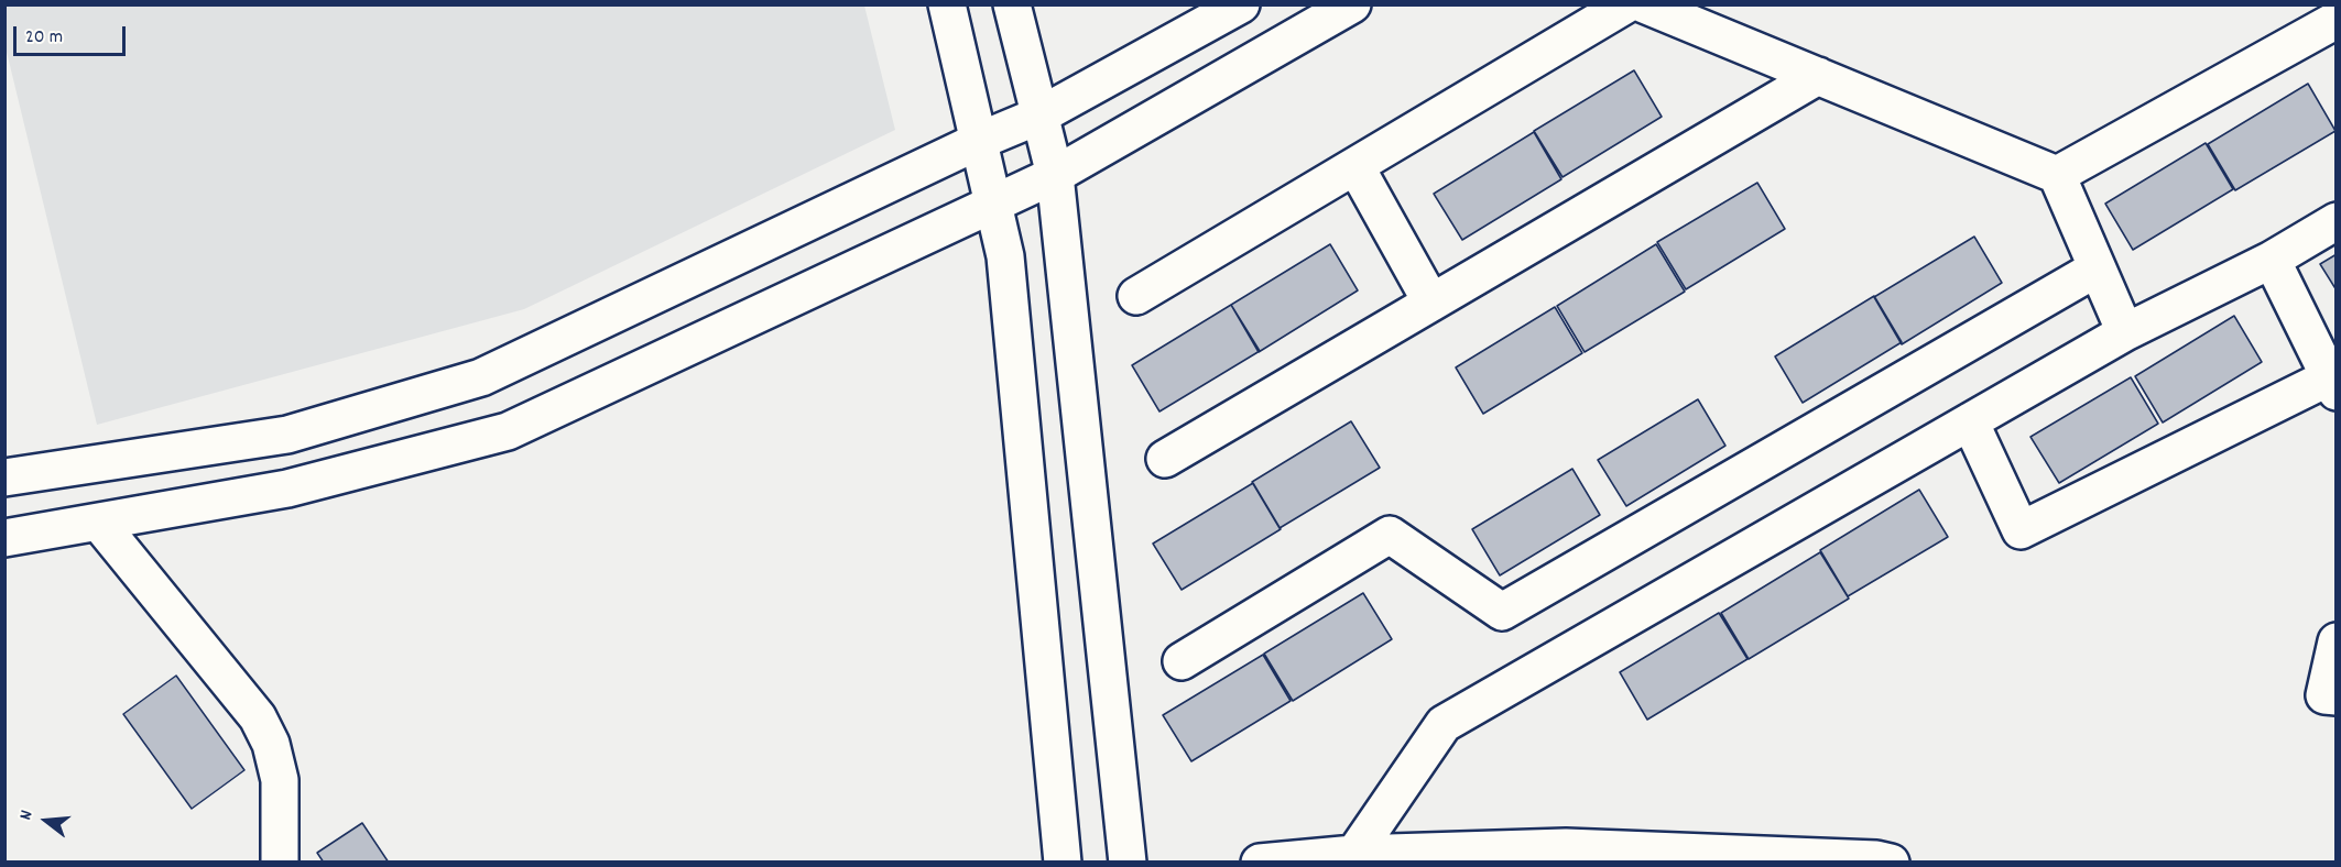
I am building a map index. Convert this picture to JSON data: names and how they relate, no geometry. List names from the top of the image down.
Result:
{
  "scale_bar": "20 m",
  "north": "left"
}
